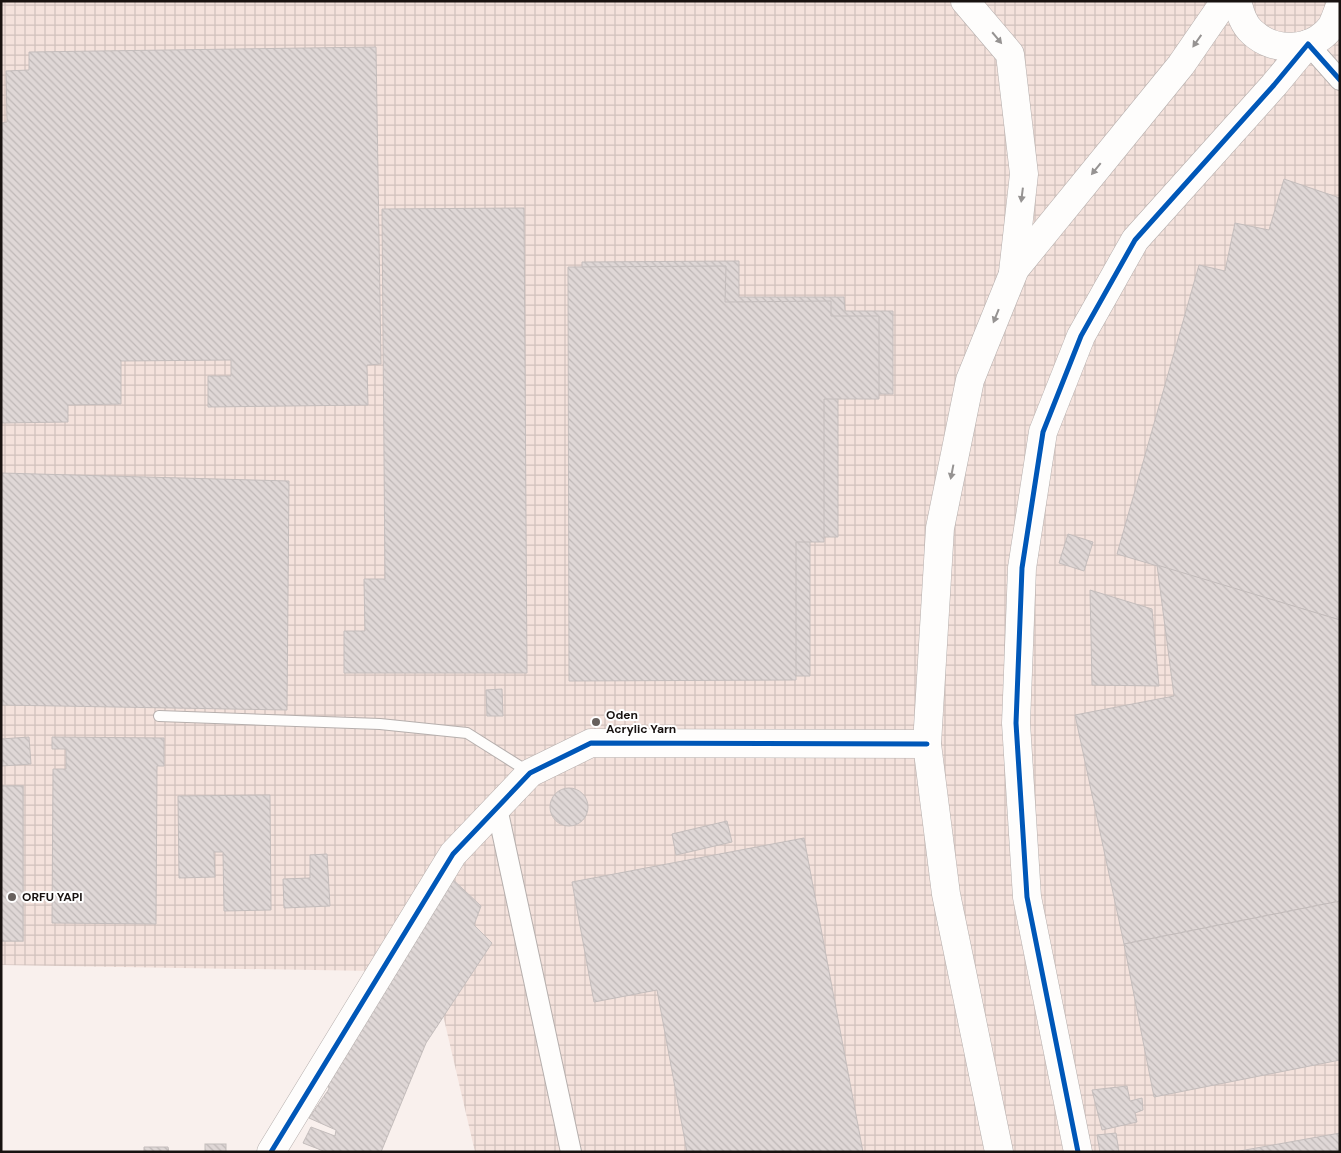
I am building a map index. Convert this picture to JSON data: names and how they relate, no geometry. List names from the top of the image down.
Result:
{
  "places": ["Oden Acrylic Yarn", "ORFU YAPI"]
}
